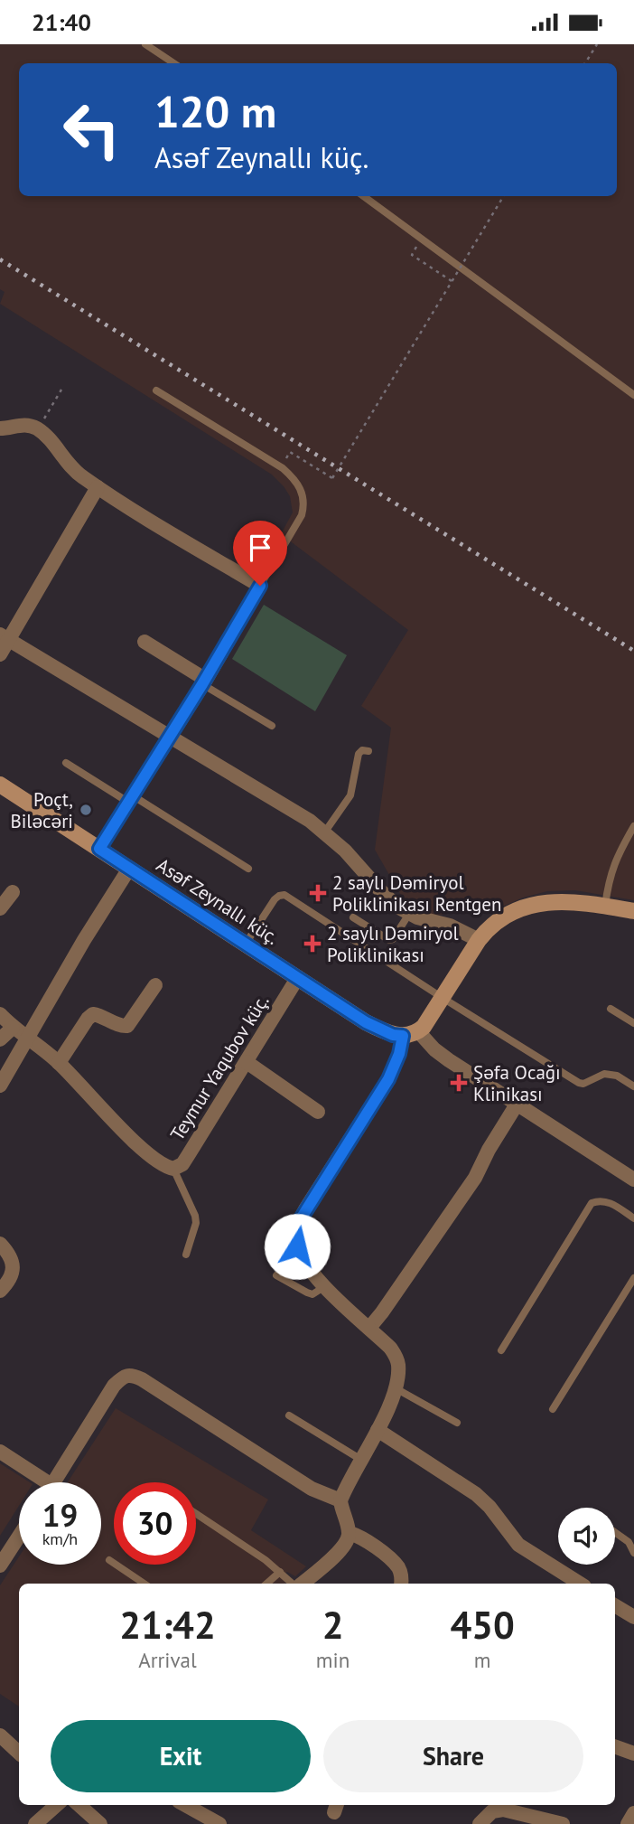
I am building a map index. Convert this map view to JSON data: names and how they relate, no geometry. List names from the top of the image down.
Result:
{
  "streets": {
    "main road": ["Asəf Zeynallı küç."],
    "street": ["Teymur Yaqubov küç."]
  },
  "crossings": [
    ["Asəf Zeynallı küç.", "Teymur Yaqubov küç."]
  ],
  "places": {
    "other": ["Poçt, Biləcəri"],
    "health": ["2 saylı Dəmiryol Poliklinikası Rentgen", "2 saylı Dəmiryol Poliklinikası", "Şəfa Ocağı Klinikası"]
  },
  "page": {
    "status": "21:40",
    "turn": ["120 m", "Asəf Zeynallı küç."],
    "speed": "19 km/h",
    "limit": "30",
    "eta": [
      "21:42",
      "Arrival",
      "2",
      "min",
      "450",
      "m"
    ],
    "buttons": ["Exit", "Share"]
  }
}
